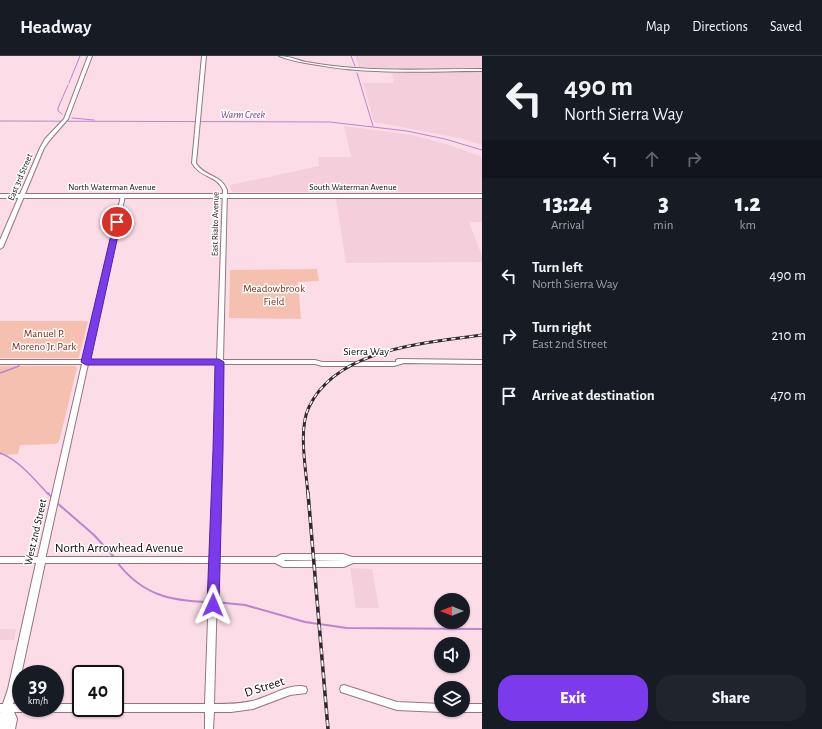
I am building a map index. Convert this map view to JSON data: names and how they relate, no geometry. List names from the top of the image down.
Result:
{
  "streets": {
    "main road": [
      "East 3rd Street",
      "North Waterman Avenue",
      "South Waterman Avenue",
      "West 2nd Street",
      "North Arrowhead Avenue"
    ],
    "street": ["East Rialto Avenue", "Sierra Way", "D Street"]
  },
  "crossings": [
    ["East 3rd Street", "North Waterman Avenue"],
    ["North Waterman Avenue", "South Waterman Avenue"],
    ["North Waterman Avenue", "East Rialto Avenue"],
    ["North Waterman Avenue", "West 2nd Street"],
    ["South Waterman Avenue", "East Rialto Avenue"],
    ["East Rialto Avenue", "Sierra Way"],
    ["East Rialto Avenue", "North Arrowhead Avenue"],
    ["East Rialto Avenue", "D Street"],
    ["Sierra Way", "West 2nd Street"],
    ["West 2nd Street", "North Arrowhead Avenue"]
  ],
  "water": ["Warm Creek"],
  "parks": ["Meadowbrook Field", "Manuel P. Moreno Jr. Park"],
  "north": "left",
  "page": {
    "header": "Headway",
    "nav": ["Map", "Directions", "Saved"],
    "turn": ["490 m", "North Sierra Way"],
    "eta": [
      "13:24",
      "Arrival",
      "3",
      "min",
      "1.2",
      "km"
    ],
    "list": [
      {
        "name": "Turn left",
        "note": "North Sierra Way",
        "value": "490 m"
      },
      {
        "name": "Turn right",
        "note": "East 2nd Street",
        "value": "210 m"
      },
      {
        "name": "Arrive at destination",
        "value": "470 m"
      }
    ],
    "speed": "39 km/h",
    "limit": "40",
    "buttons": ["Exit", "Share"]
  }
}
